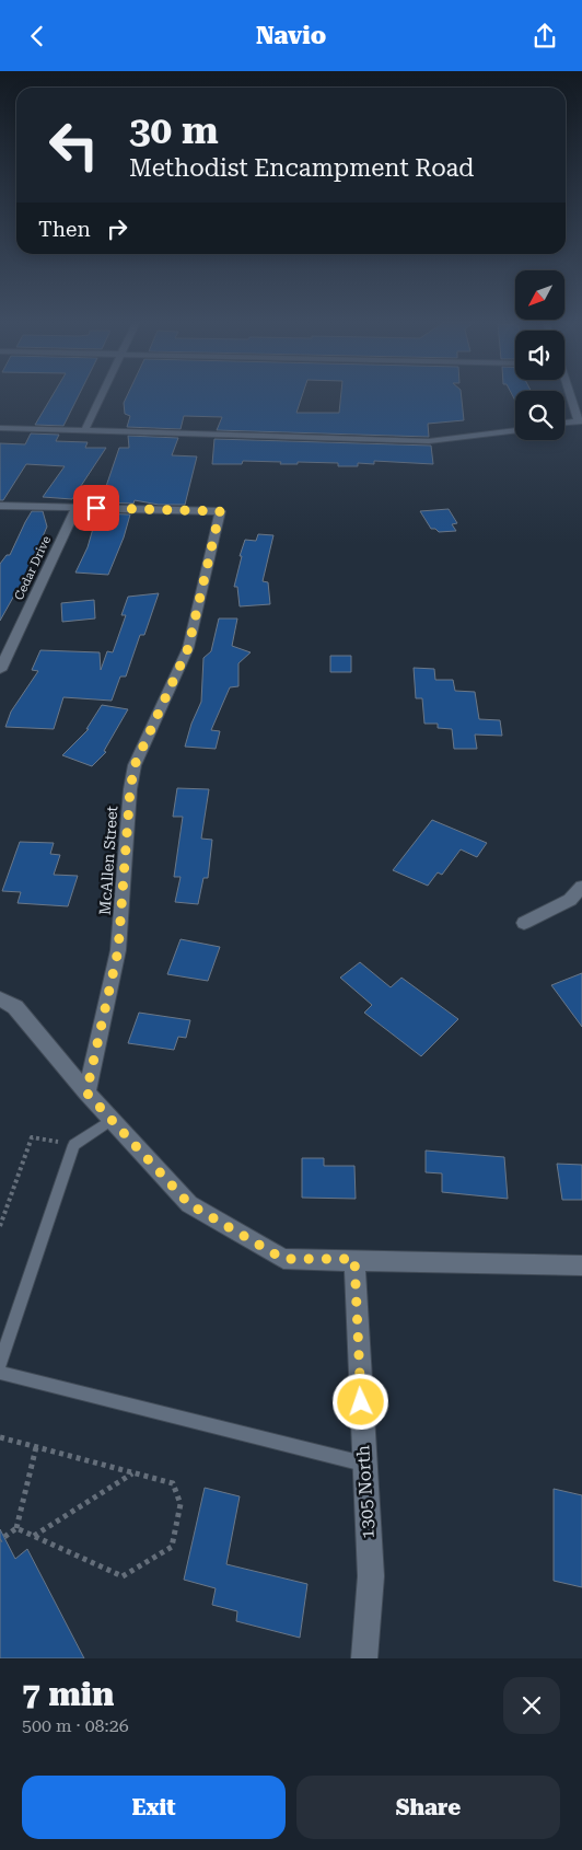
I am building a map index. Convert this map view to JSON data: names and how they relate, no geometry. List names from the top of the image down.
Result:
{
  "streets": {
    "street": ["Cedar Drive", "McAllen Street", "1305 North"]
  },
  "crossings": [
    ["Cedar Drive", "McAllen Street"]
  ],
  "north": "bottom left",
  "page": {
    "header": "Navio",
    "turn": ["30 m", "Methodist Encampment Road"],
    "then": "Then",
    "heading": ["7 min", "500 m · 08:26"],
    "buttons": ["Exit", "Share"]
  }
}
